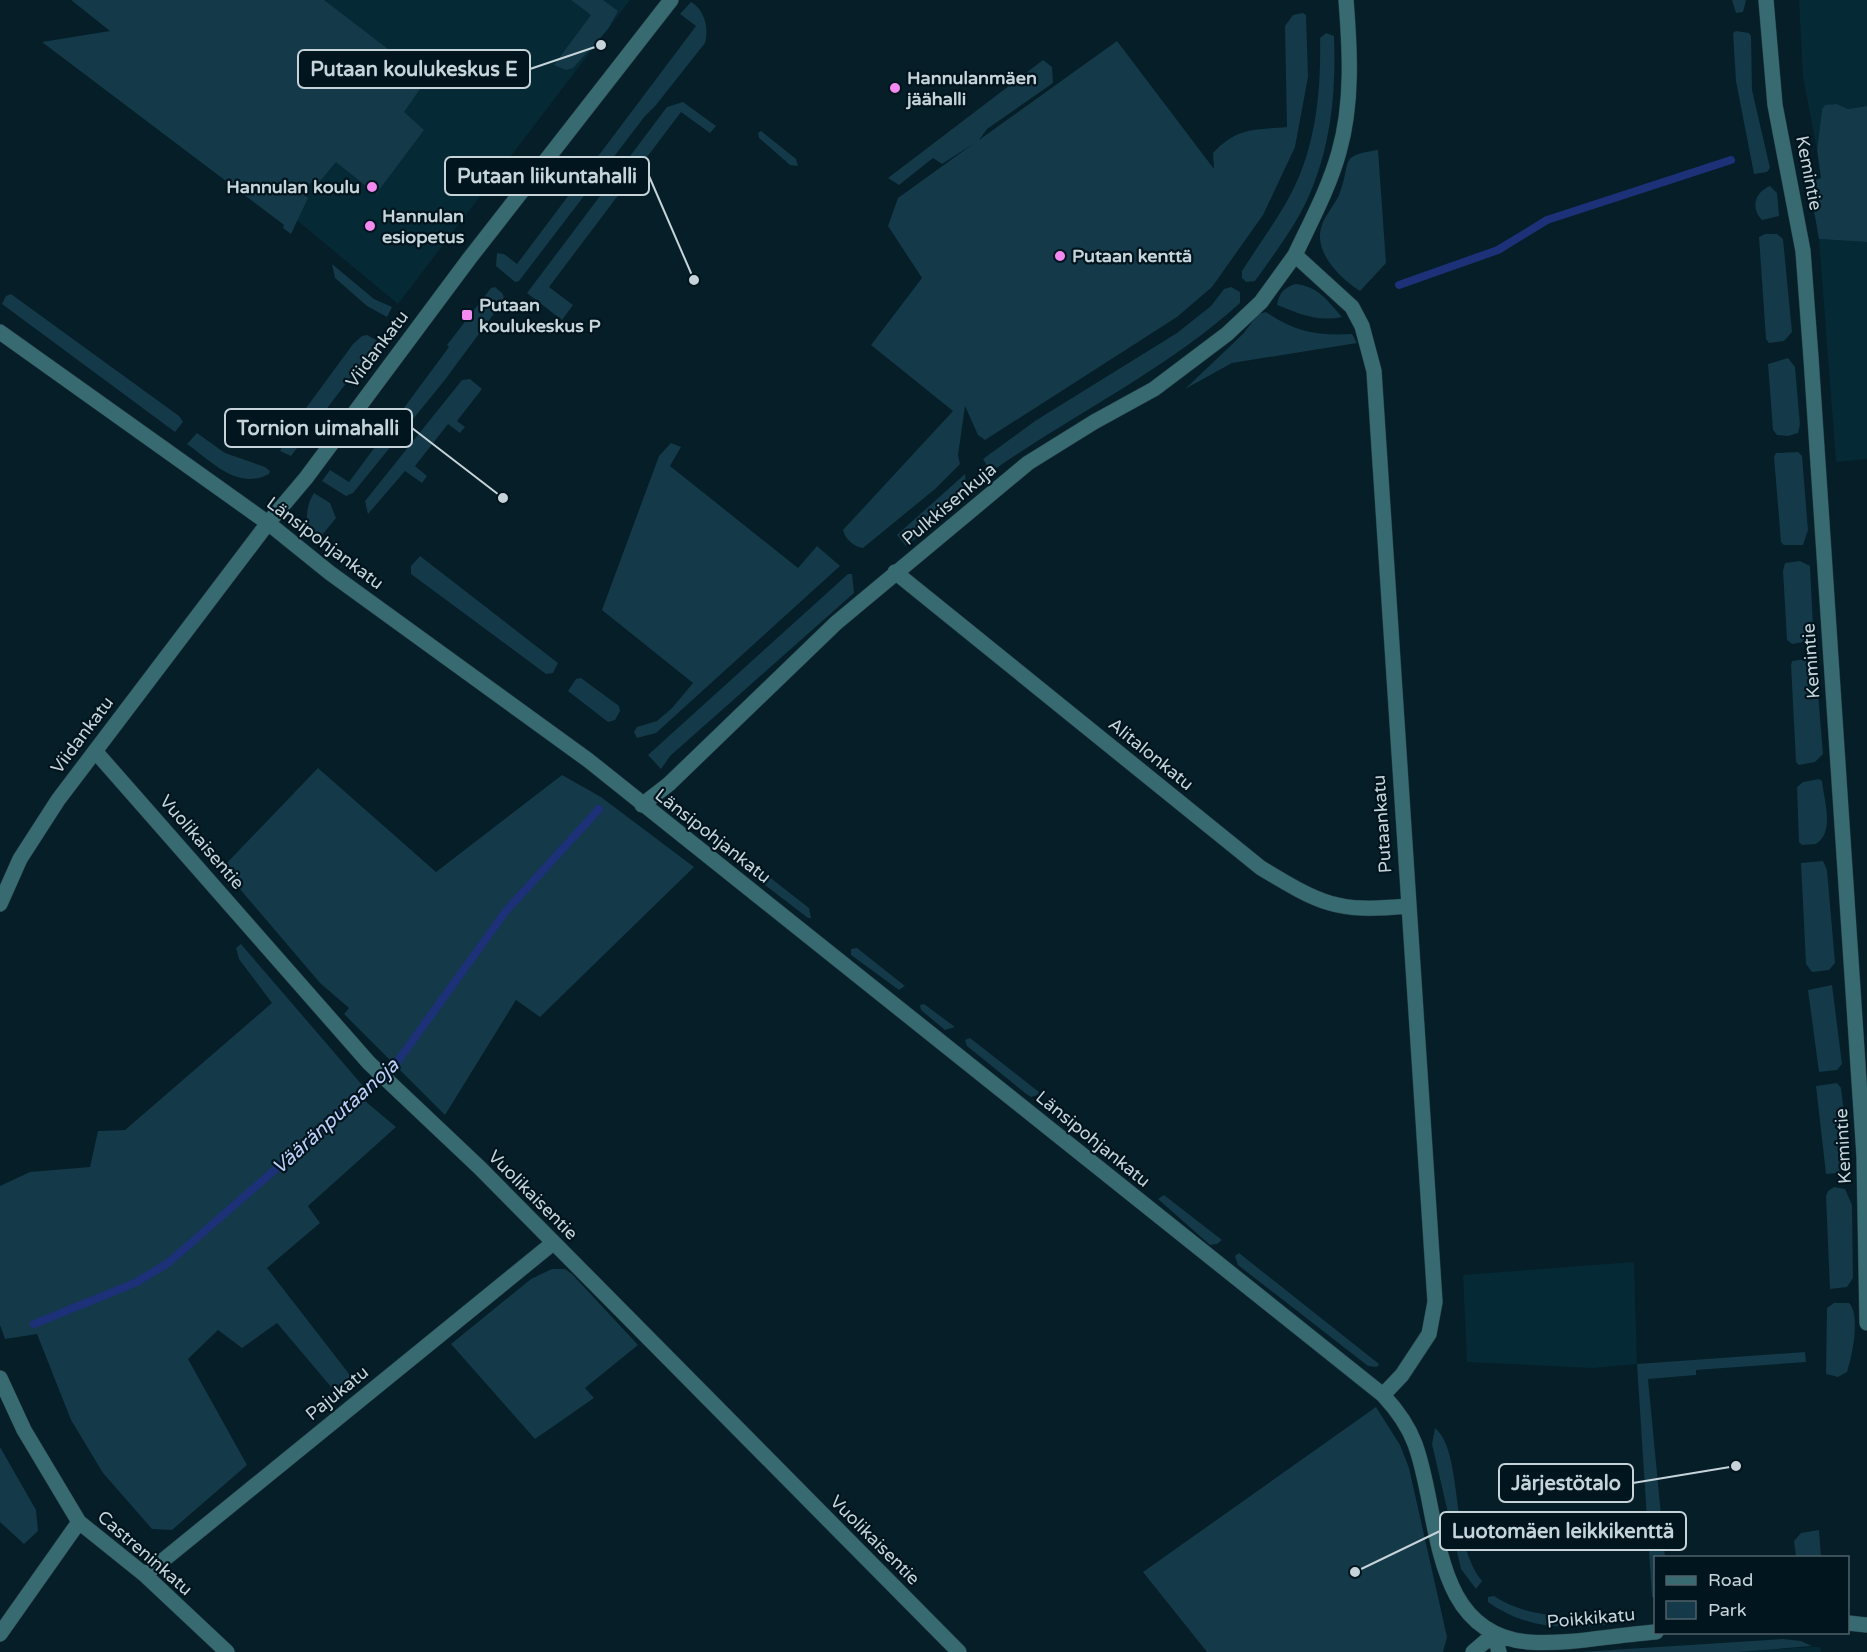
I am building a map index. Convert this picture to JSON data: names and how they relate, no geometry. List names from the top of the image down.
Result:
{
  "streets": {
    "street": [
      "Kemintie",
      "Viidankatu",
      "Pulkkisenkuja",
      "Länsipohjankatu",
      "Alitalonkatu",
      "Putaankatu",
      "Vuolikaisentie",
      "Pajukatu",
      "Castreninkatu",
      "Poikkikatu"
    ]
  },
  "crossings": [
    ["Viidankatu", "Länsipohjankatu"],
    ["Viidankatu", "Vuolikaisentie"],
    ["Pulkkisenkuja", "Länsipohjankatu"],
    ["Pulkkisenkuja", "Alitalonkatu"],
    ["Pulkkisenkuja", "Putaankatu"],
    ["Länsipohjankatu", "Putaankatu"],
    ["Alitalonkatu", "Putaankatu"],
    ["Vuolikaisentie", "Pajukatu"],
    ["Pajukatu", "Castreninkatu"]
  ],
  "water": ["Vääränputaanoja"],
  "places": {
    "other": [
      "Putaan koulukeskus E",
      "Hannulanmäen jäähalli",
      "Hannulan koulu",
      "Hannulan esiopetus",
      "Putaan kenttä",
      "Putaan liikuntahalli",
      "Tornion uimahalli",
      "Järjestötalo",
      "Luotomäen leikkikenttä"
    ],
    "transit": ["Putaan koulukeskus P"]
  },
  "legend": ["Road", "Park"]
}
